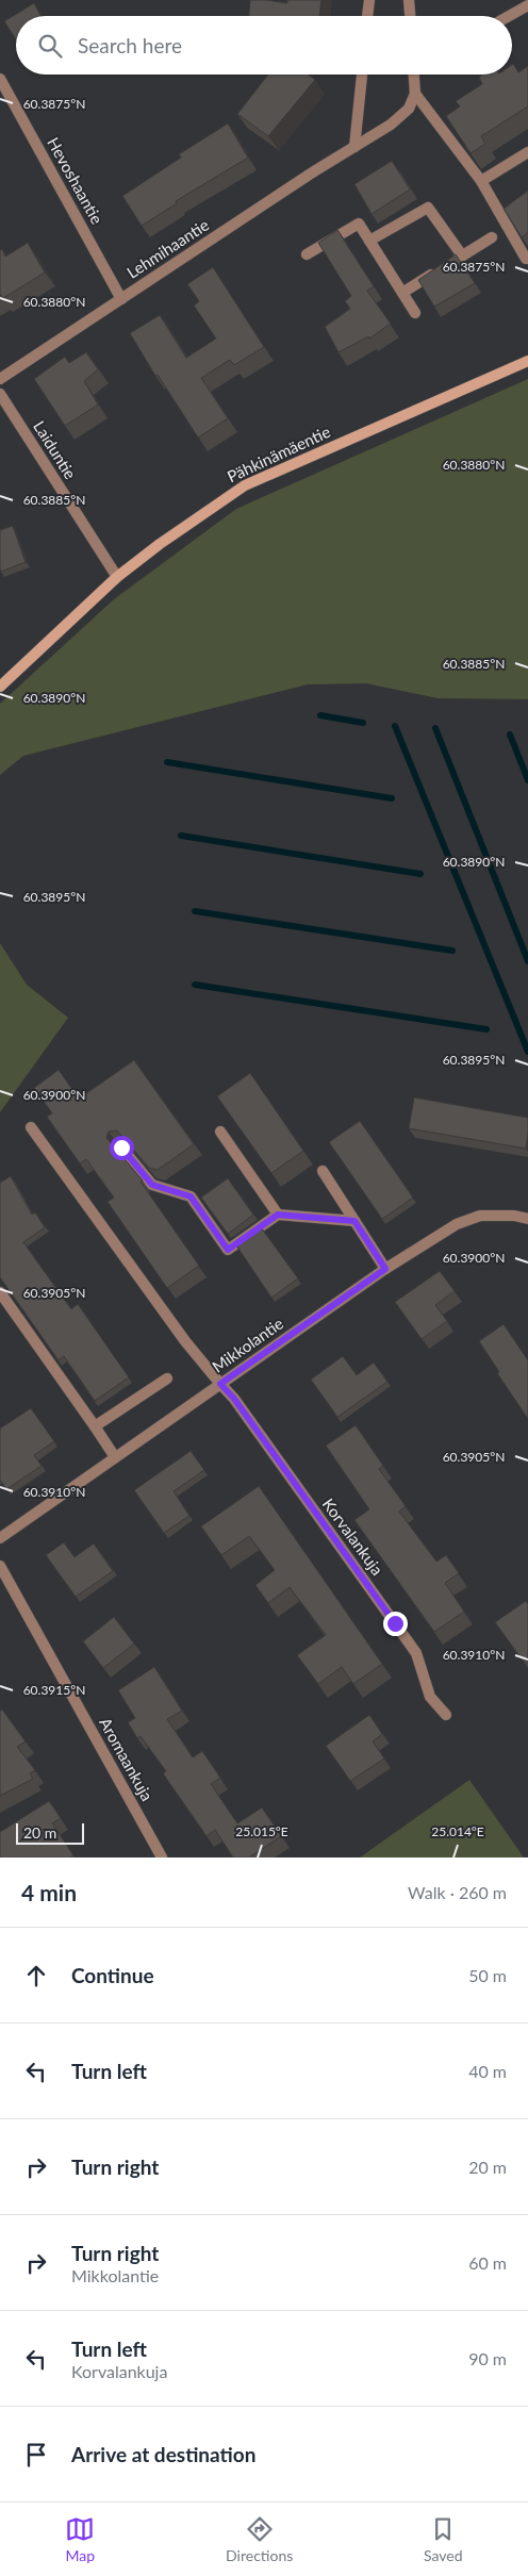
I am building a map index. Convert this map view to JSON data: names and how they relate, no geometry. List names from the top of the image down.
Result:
{
  "streets": {
    "street": [
      "Hevoshaantie",
      "Lehmihaantie",
      "Laiduntie",
      "Pähkinämäentie",
      "Mikkolantie",
      "Korvalankuja",
      "Aromaankuja"
    ]
  },
  "crossings": [
    ["Hevoshaantie", "Lehmihaantie"],
    ["Laiduntie", "Pähkinämäentie"],
    ["Mikkolantie", "Korvalankuja"]
  ],
  "scale_bar": "20 m",
  "page": {
    "search": "Search here",
    "scale": "20 m",
    "heading": ["4 min", "Walk · 260 m"],
    "list": [
      ["Continue", "50 m"],
      ["Turn left", "40 m"],
      ["Turn right", "20 m"],
      ["Turn right", "Mikkolantie", "60 m"],
      ["Turn left", "Korvalankuja", "90 m"],
      "Arrive at destination"
    ],
    "nav": ["Map", "Directions", "Saved"]
  },
  "coordinates": [
    "60.3875°N",
    "60.3880°N",
    "60.3885°N",
    "60.3890°N",
    "60.3895°N",
    "60.3900°N",
    "60.3905°N",
    "60.3910°N",
    "60.3915°N",
    "25.015°E",
    "25.014°E"
  ]
}
